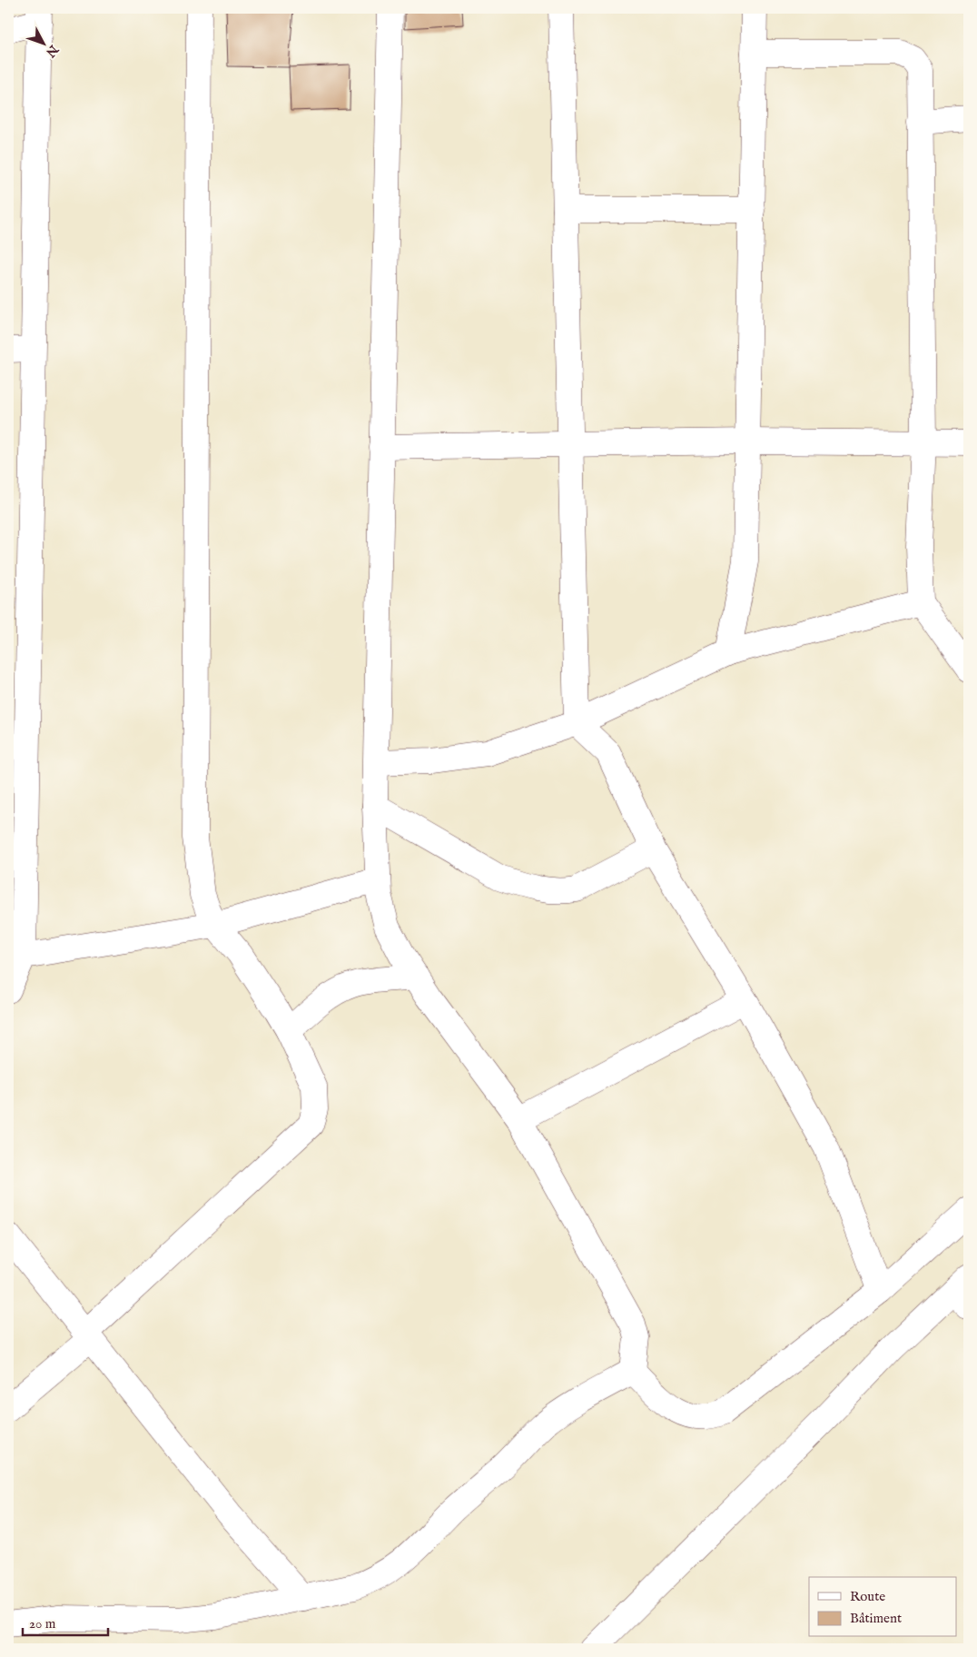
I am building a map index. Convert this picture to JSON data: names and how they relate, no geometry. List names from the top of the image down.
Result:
{
  "legend": ["Route", "Bâtiment"],
  "scale_bar": "20 m",
  "north": "bottom right"
}
